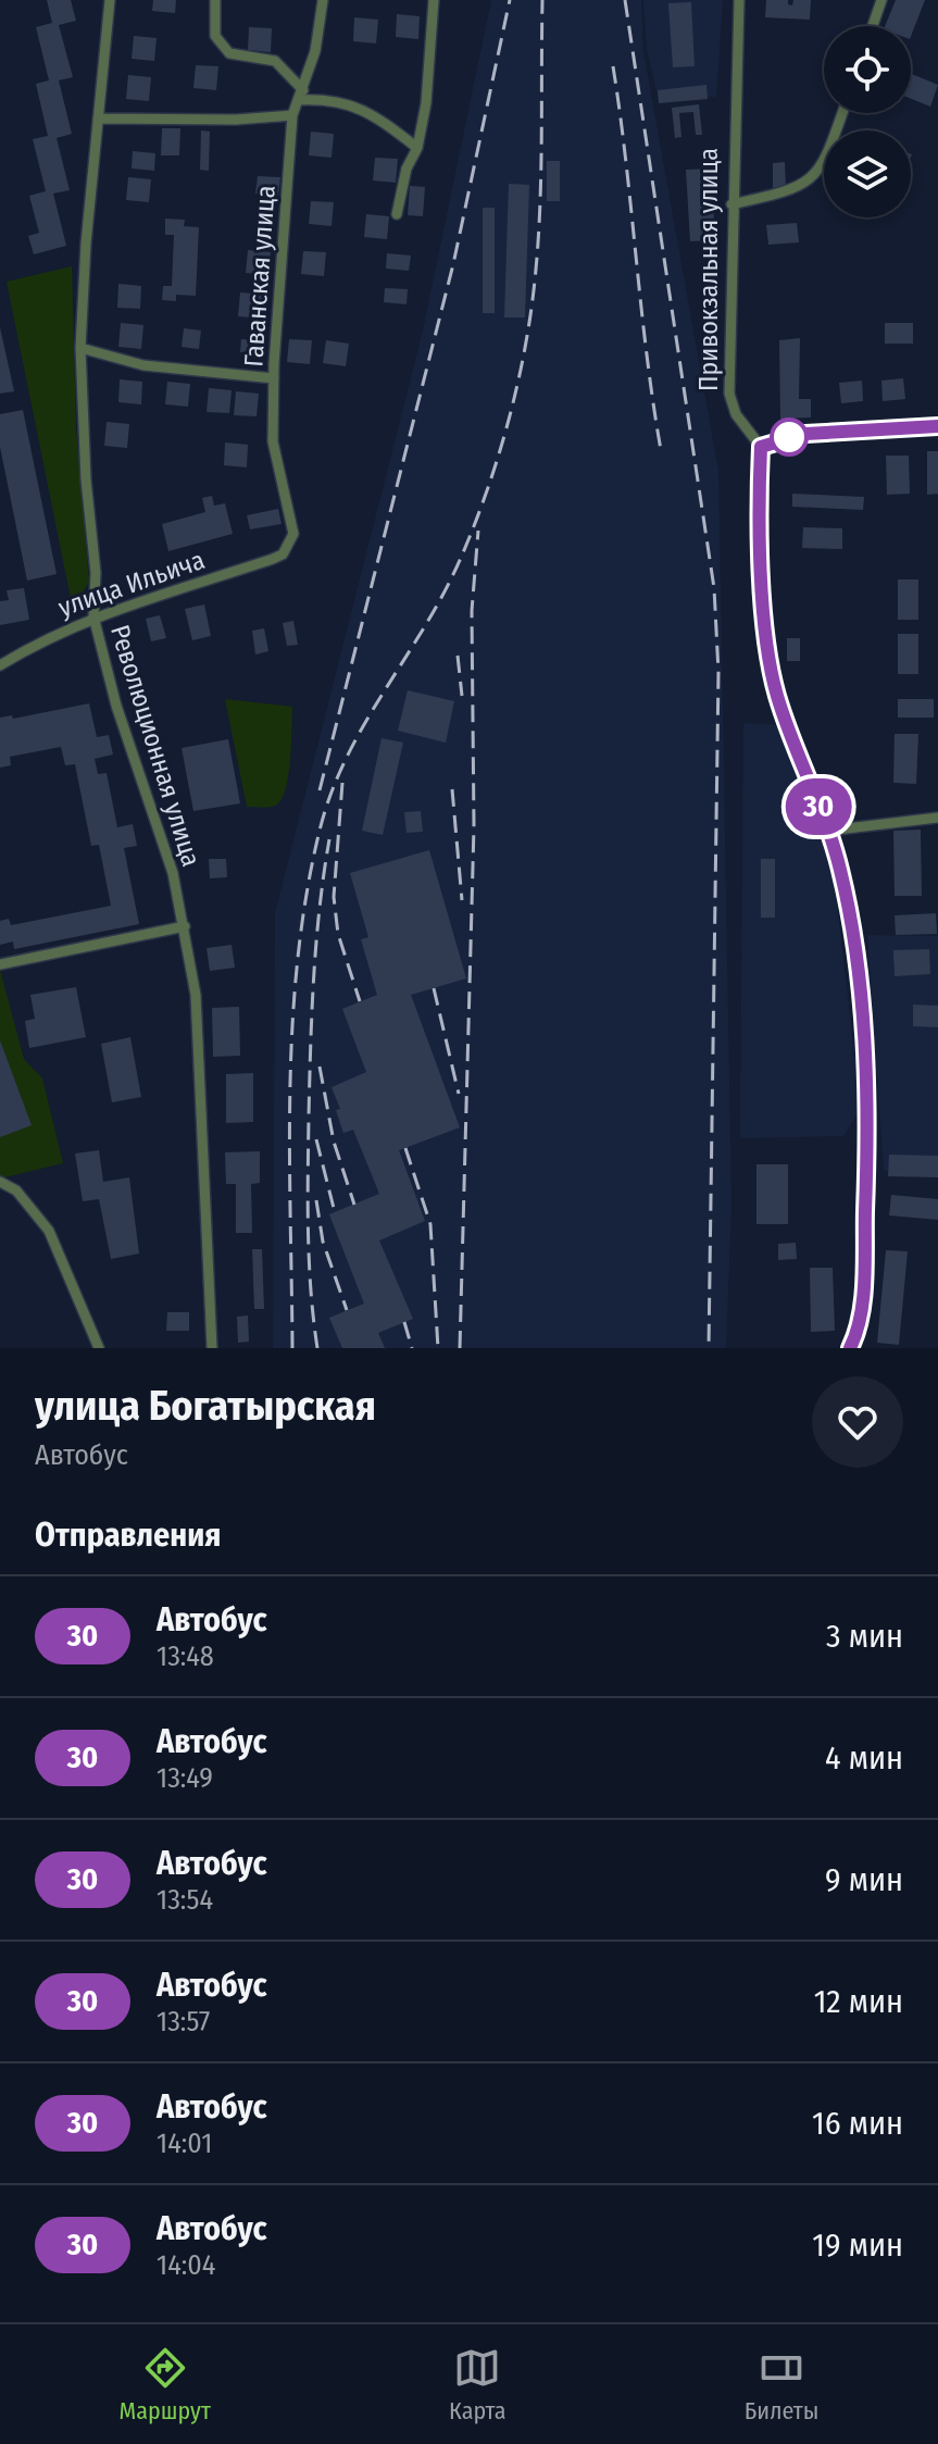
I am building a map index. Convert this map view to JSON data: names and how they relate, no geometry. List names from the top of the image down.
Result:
{
  "streets": {
    "street": [
      "Привокзальная улица",
      "Гаванская улица",
      "улица Ильича",
      "Революционная улица"
    ]
  },
  "crossings": [
    ["Гаванская улица", "улица Ильича"],
    ["улица Ильича", "Революционная улица"]
  ],
  "lines": ["bus line 30"],
  "page": {
    "on_map": "30",
    "heading": [
      ["улица Богатырская", "Автобус"],
      "Отправления"
    ],
    "list": [
      {
        "mark": "30",
        "name": "Автобус",
        "note": "13:48",
        "value": "3 мин"
      },
      {
        "mark": "30",
        "name": "Автобус",
        "note": "13:49",
        "value": "4 мин"
      },
      {
        "mark": "30",
        "name": "Автобус",
        "note": "13:54",
        "value": "9 мин"
      },
      {
        "mark": "30",
        "name": "Автобус",
        "note": "13:57",
        "value": "12 мин"
      },
      {
        "mark": "30",
        "name": "Автобус",
        "note": "14:01",
        "value": "16 мин"
      },
      {
        "mark": "30",
        "name": "Автобус",
        "note": "14:04",
        "value": "19 мин"
      }
    ],
    "tabs": ["Маршрут", "Карта", "Билеты"]
  }
}
